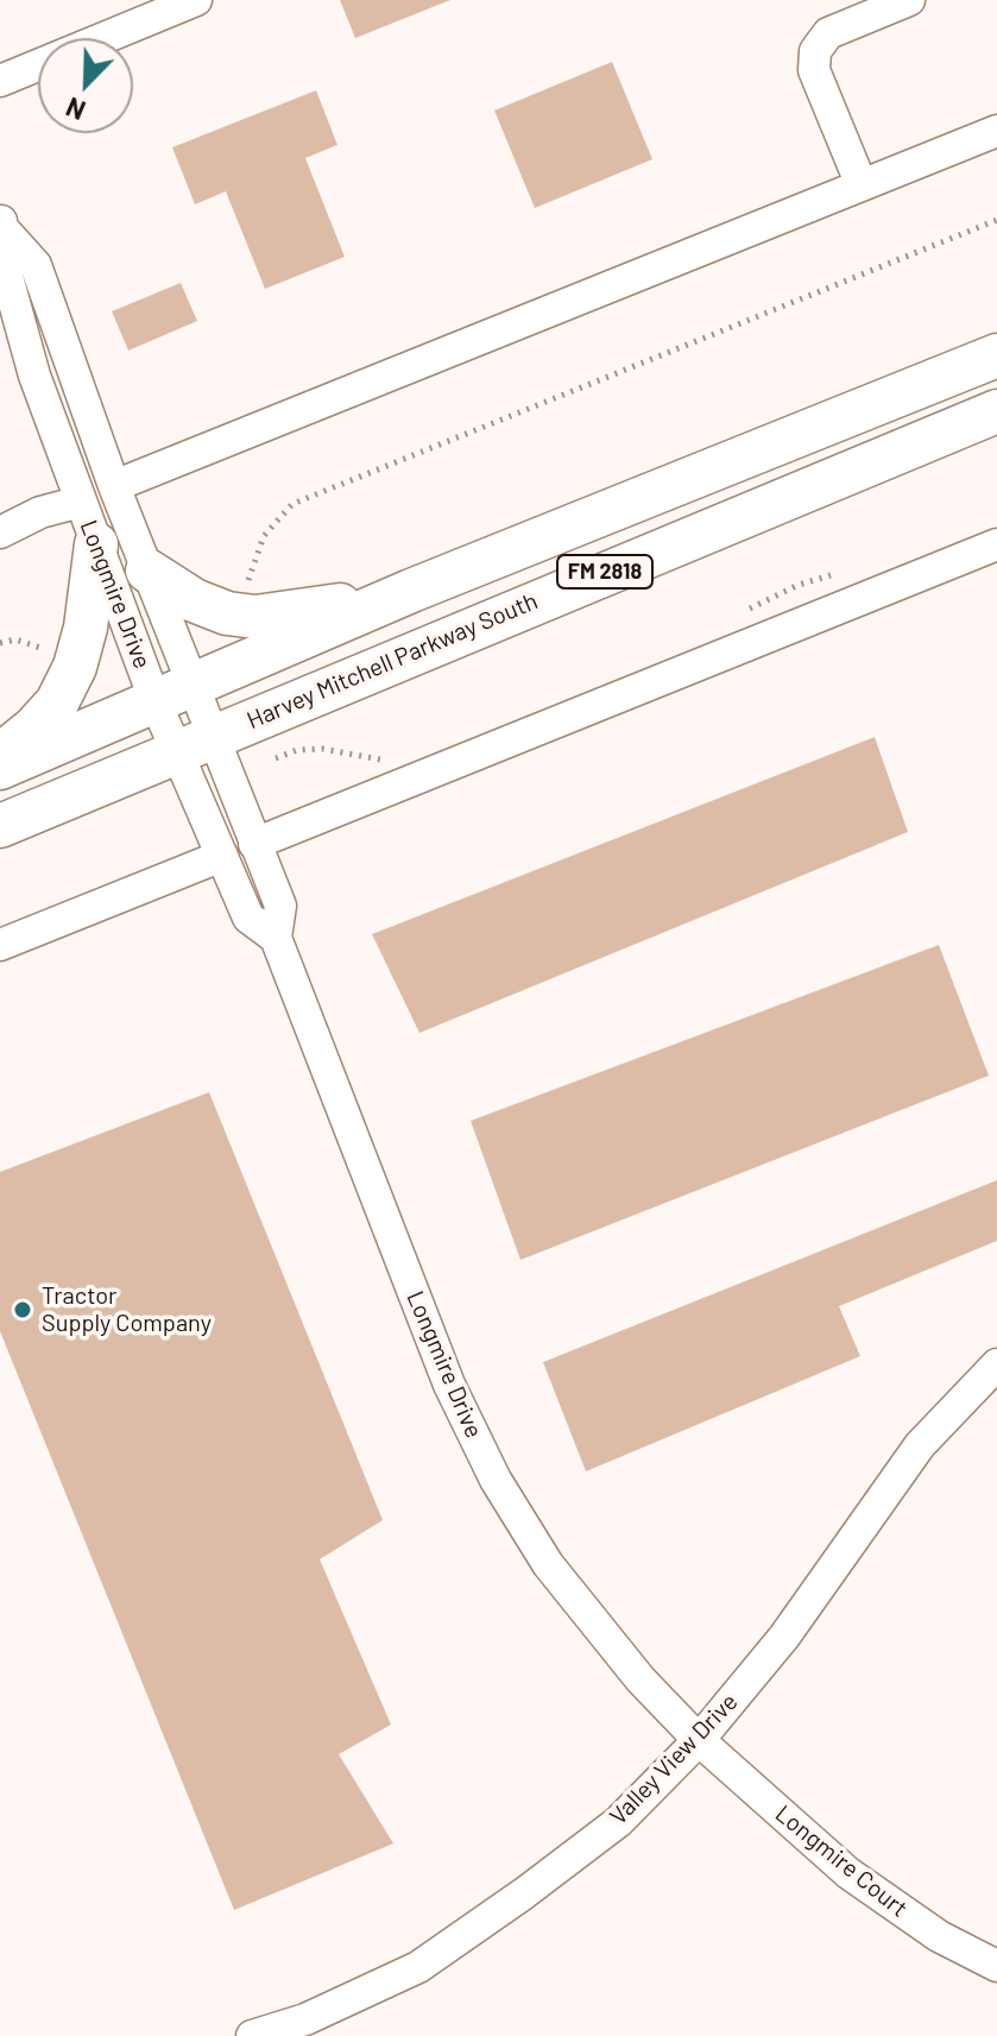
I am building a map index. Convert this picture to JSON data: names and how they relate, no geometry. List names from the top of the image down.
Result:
{
  "streets": {
    "highway": ["FM 2818", "Harvey Mitchell Parkway South"],
    "street": ["Longmire Drive", "Valley View Drive", "Longmire Court"]
  },
  "crossings": [
    ["FM 2818", "Longmire Drive"],
    ["Longmire Drive", "Harvey Mitchell Parkway South"],
    ["Longmire Drive", "Valley View Drive"],
    ["Longmire Drive", "Longmire Court"],
    ["Valley View Drive", "Longmire Court"]
  ],
  "places": ["Tractor Supply Company"],
  "north": "bottom left"
}
